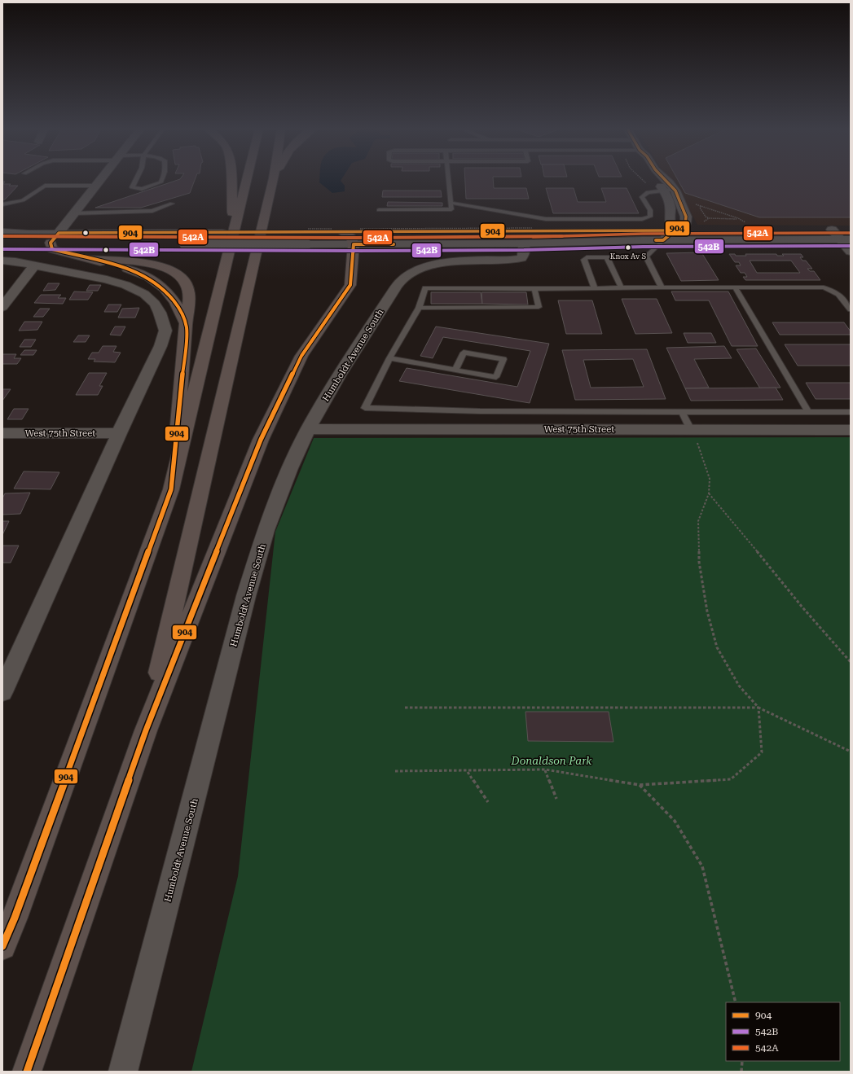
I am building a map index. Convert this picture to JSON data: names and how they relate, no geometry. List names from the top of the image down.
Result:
{
  "streets": {
    "street": ["Humboldt Avenue South", "West 75th Street"]
  },
  "crossings": [
    ["Humboldt Avenue South", "West 75th Street"]
  ],
  "parks": ["Donaldson Park"],
  "places": ["Knox Av S"],
  "lines": ["transit line 904", "transit line 542A", "transit line 542B"],
  "legend": ["904", "542B", "542A"]
}
